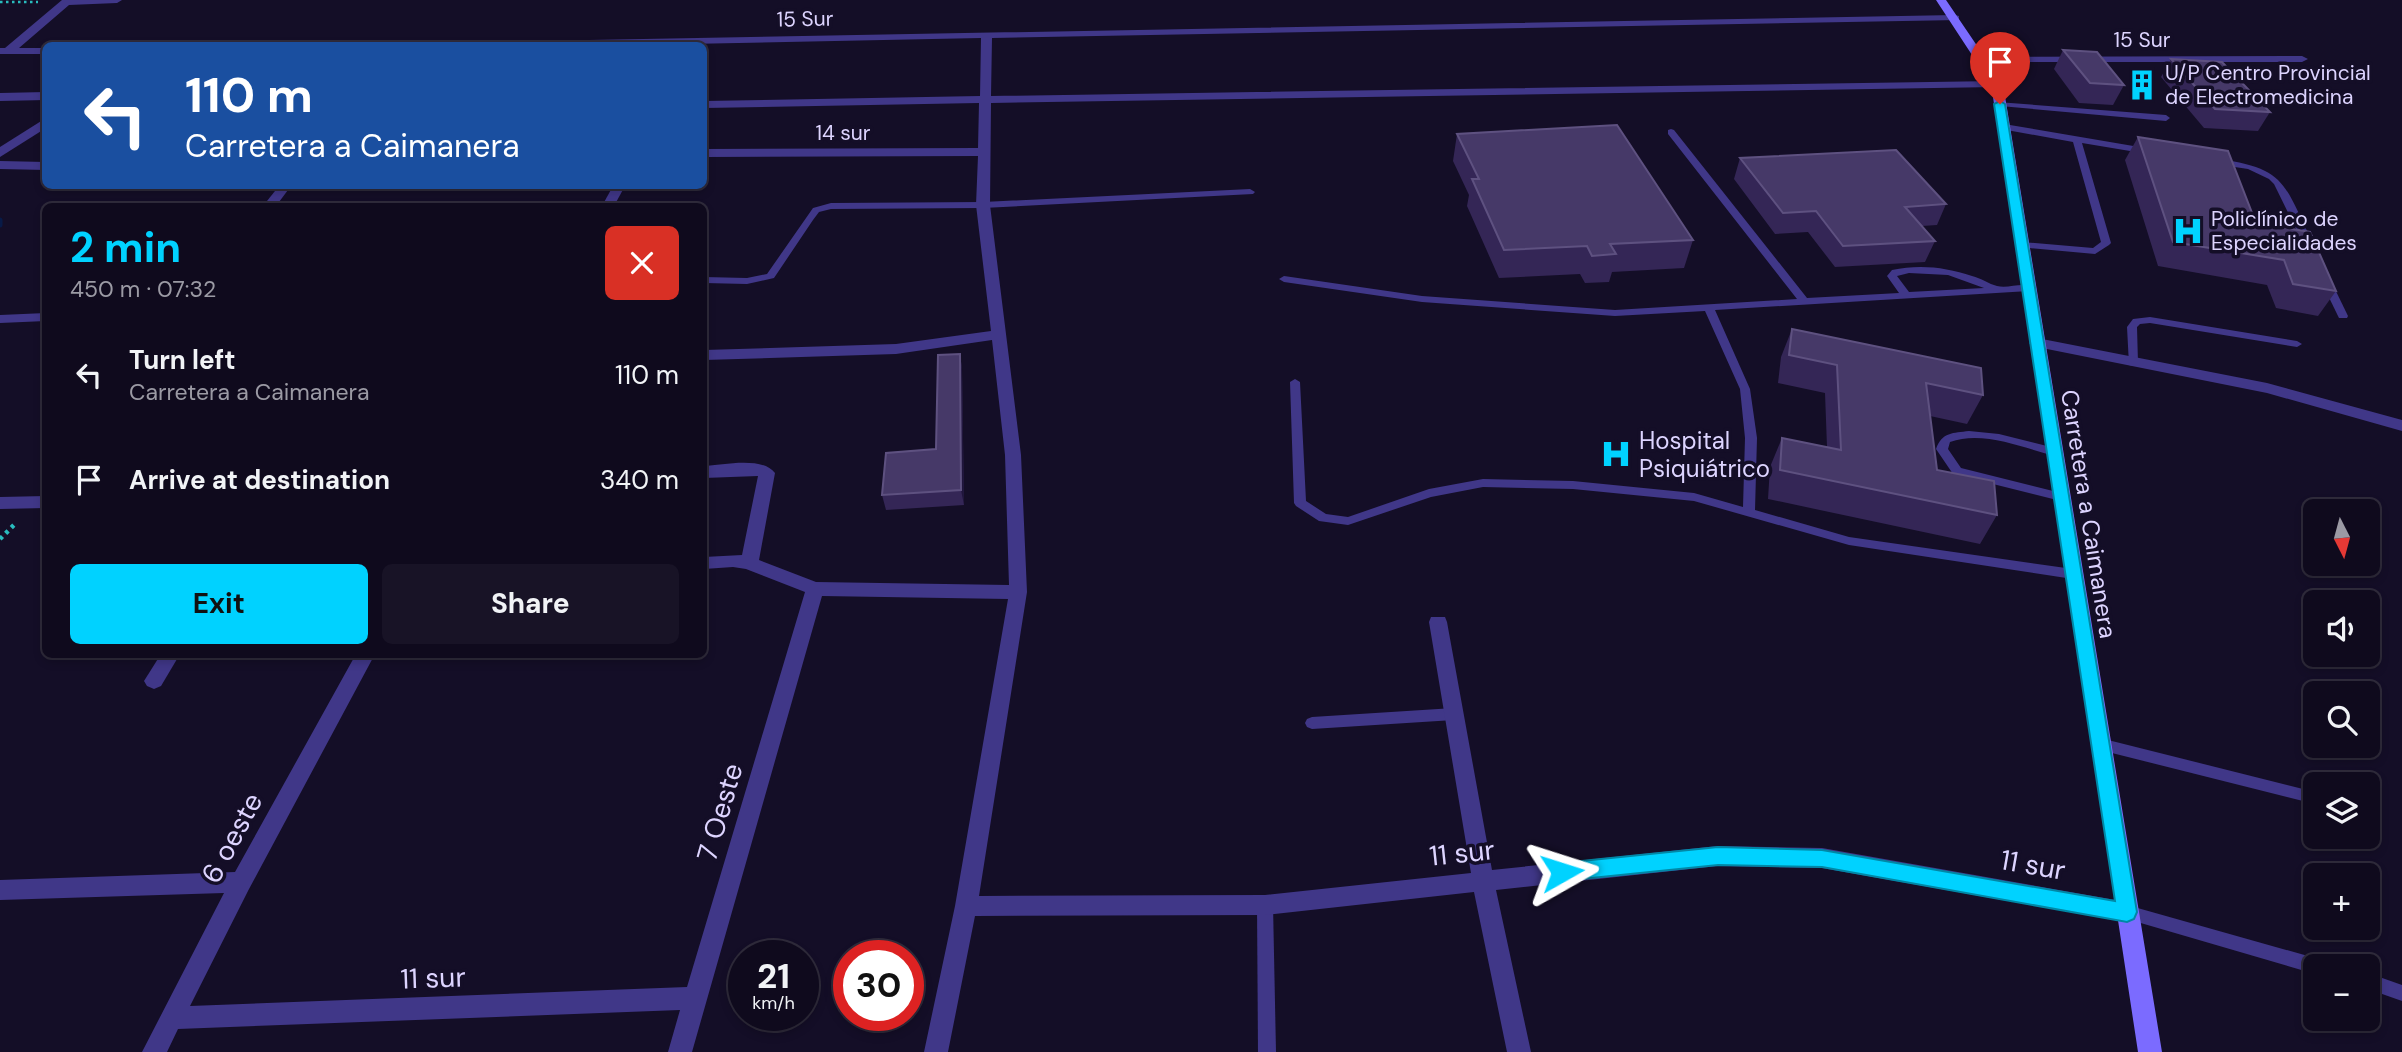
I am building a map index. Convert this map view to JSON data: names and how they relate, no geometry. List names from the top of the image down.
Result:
{
  "streets": {
    "main road": ["Carretera a Caimanera"],
    "street": [
      "15 Sur",
      "14 sur",
      "7 Oeste",
      "6 oeste",
      "11 sur"
    ]
  },
  "crossings": [
    ["15 Sur", "Carretera a Caimanera"],
    ["Carretera a Caimanera", "11 sur"],
    ["7 Oeste", "11 sur"],
    ["6 oeste", "11 sur"]
  ],
  "places": {
    "building": ["U/P Centro Provincial de Electromedicina"],
    "hospital": ["Policlínico de Especialidades", "Hospital Psiquiátrico"]
  },
  "north": "bottom",
  "page": {
    "turn": ["110 m", "Carretera a Caimanera"],
    "heading": ["2 min", "450 m · 07:32"],
    "list": [
      {
        "name": "Turn left",
        "note": "Carretera a Caimanera",
        "value": "110 m"
      },
      {
        "name": "Arrive at destination",
        "value": "340 m"
      }
    ],
    "map_buttons": ["+", "−"],
    "buttons": ["Exit", "Share"],
    "speed": "21 km/h",
    "limit": "30"
  }
}
